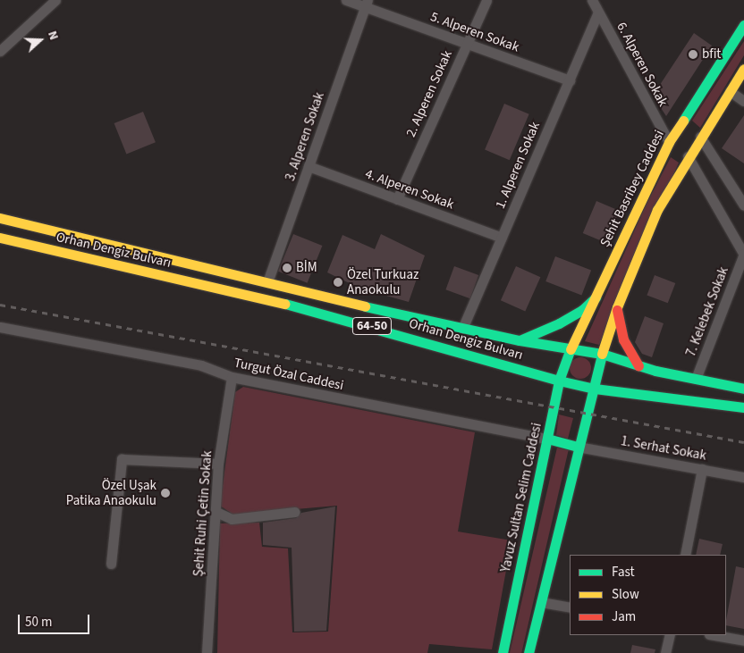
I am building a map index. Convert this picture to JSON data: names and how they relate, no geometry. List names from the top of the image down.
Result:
{
  "streets": {
    "main road": [
      "Şehit Basribey Caddesi",
      "Orhan Dengiz Bulvarı",
      "64-50",
      "Yavuz Sultan Selim Caddesi"
    ],
    "street": [
      "5. Alperen Sokak",
      "6. Alperen Sokak",
      "2. Alperen Sokak",
      "3. Alperen Sokak",
      "1. Alperen Sokak",
      "4. Alperen Sokak",
      "7. Kelebek Sokak",
      "Turgut Özal Caddesi",
      "1. Serhat Sokak",
      "Şehit Ruhi Çetin Sokak"
    ]
  },
  "crossings": [
    ["5. Alperen Sokak", "2. Alperen Sokak"],
    ["5. Alperen Sokak", "3. Alperen Sokak"],
    ["5. Alperen Sokak", "1. Alperen Sokak"],
    ["6. Alperen Sokak", "1. Alperen Sokak"],
    ["6. Alperen Sokak", "Şehit Basribey Caddesi"],
    ["6. Alperen Sokak", "7. Kelebek Sokak"],
    ["2. Alperen Sokak", "4. Alperen Sokak"],
    ["3. Alperen Sokak", "4. Alperen Sokak"],
    ["3. Alperen Sokak", "Orhan Dengiz Bulvarı"],
    ["1. Alperen Sokak", "4. Alperen Sokak"],
    ["1. Alperen Sokak", "Orhan Dengiz Bulvarı"],
    ["Şehit Basribey Caddesi", "Orhan Dengiz Bulvarı"],
    ["Şehit Basribey Caddesi", "Yavuz Sultan Selim Caddesi"],
    ["Orhan Dengiz Bulvarı", "7. Kelebek Sokak"],
    ["Orhan Dengiz Bulvarı", "Yavuz Sultan Selim Caddesi"],
    ["Turgut Özal Caddesi", "Yavuz Sultan Selim Caddesi"],
    ["Turgut Özal Caddesi", "Şehit Ruhi Çetin Sokak"]
  ],
  "places": [
    "bfit",
    "BİM",
    "Özel Turkuaz Anaokulu",
    "Özel Uşak Patika Anaokulu"
  ],
  "legend": ["Fast", "Slow", "Jam"],
  "scale_bar": "50 m",
  "north": "right"
}
